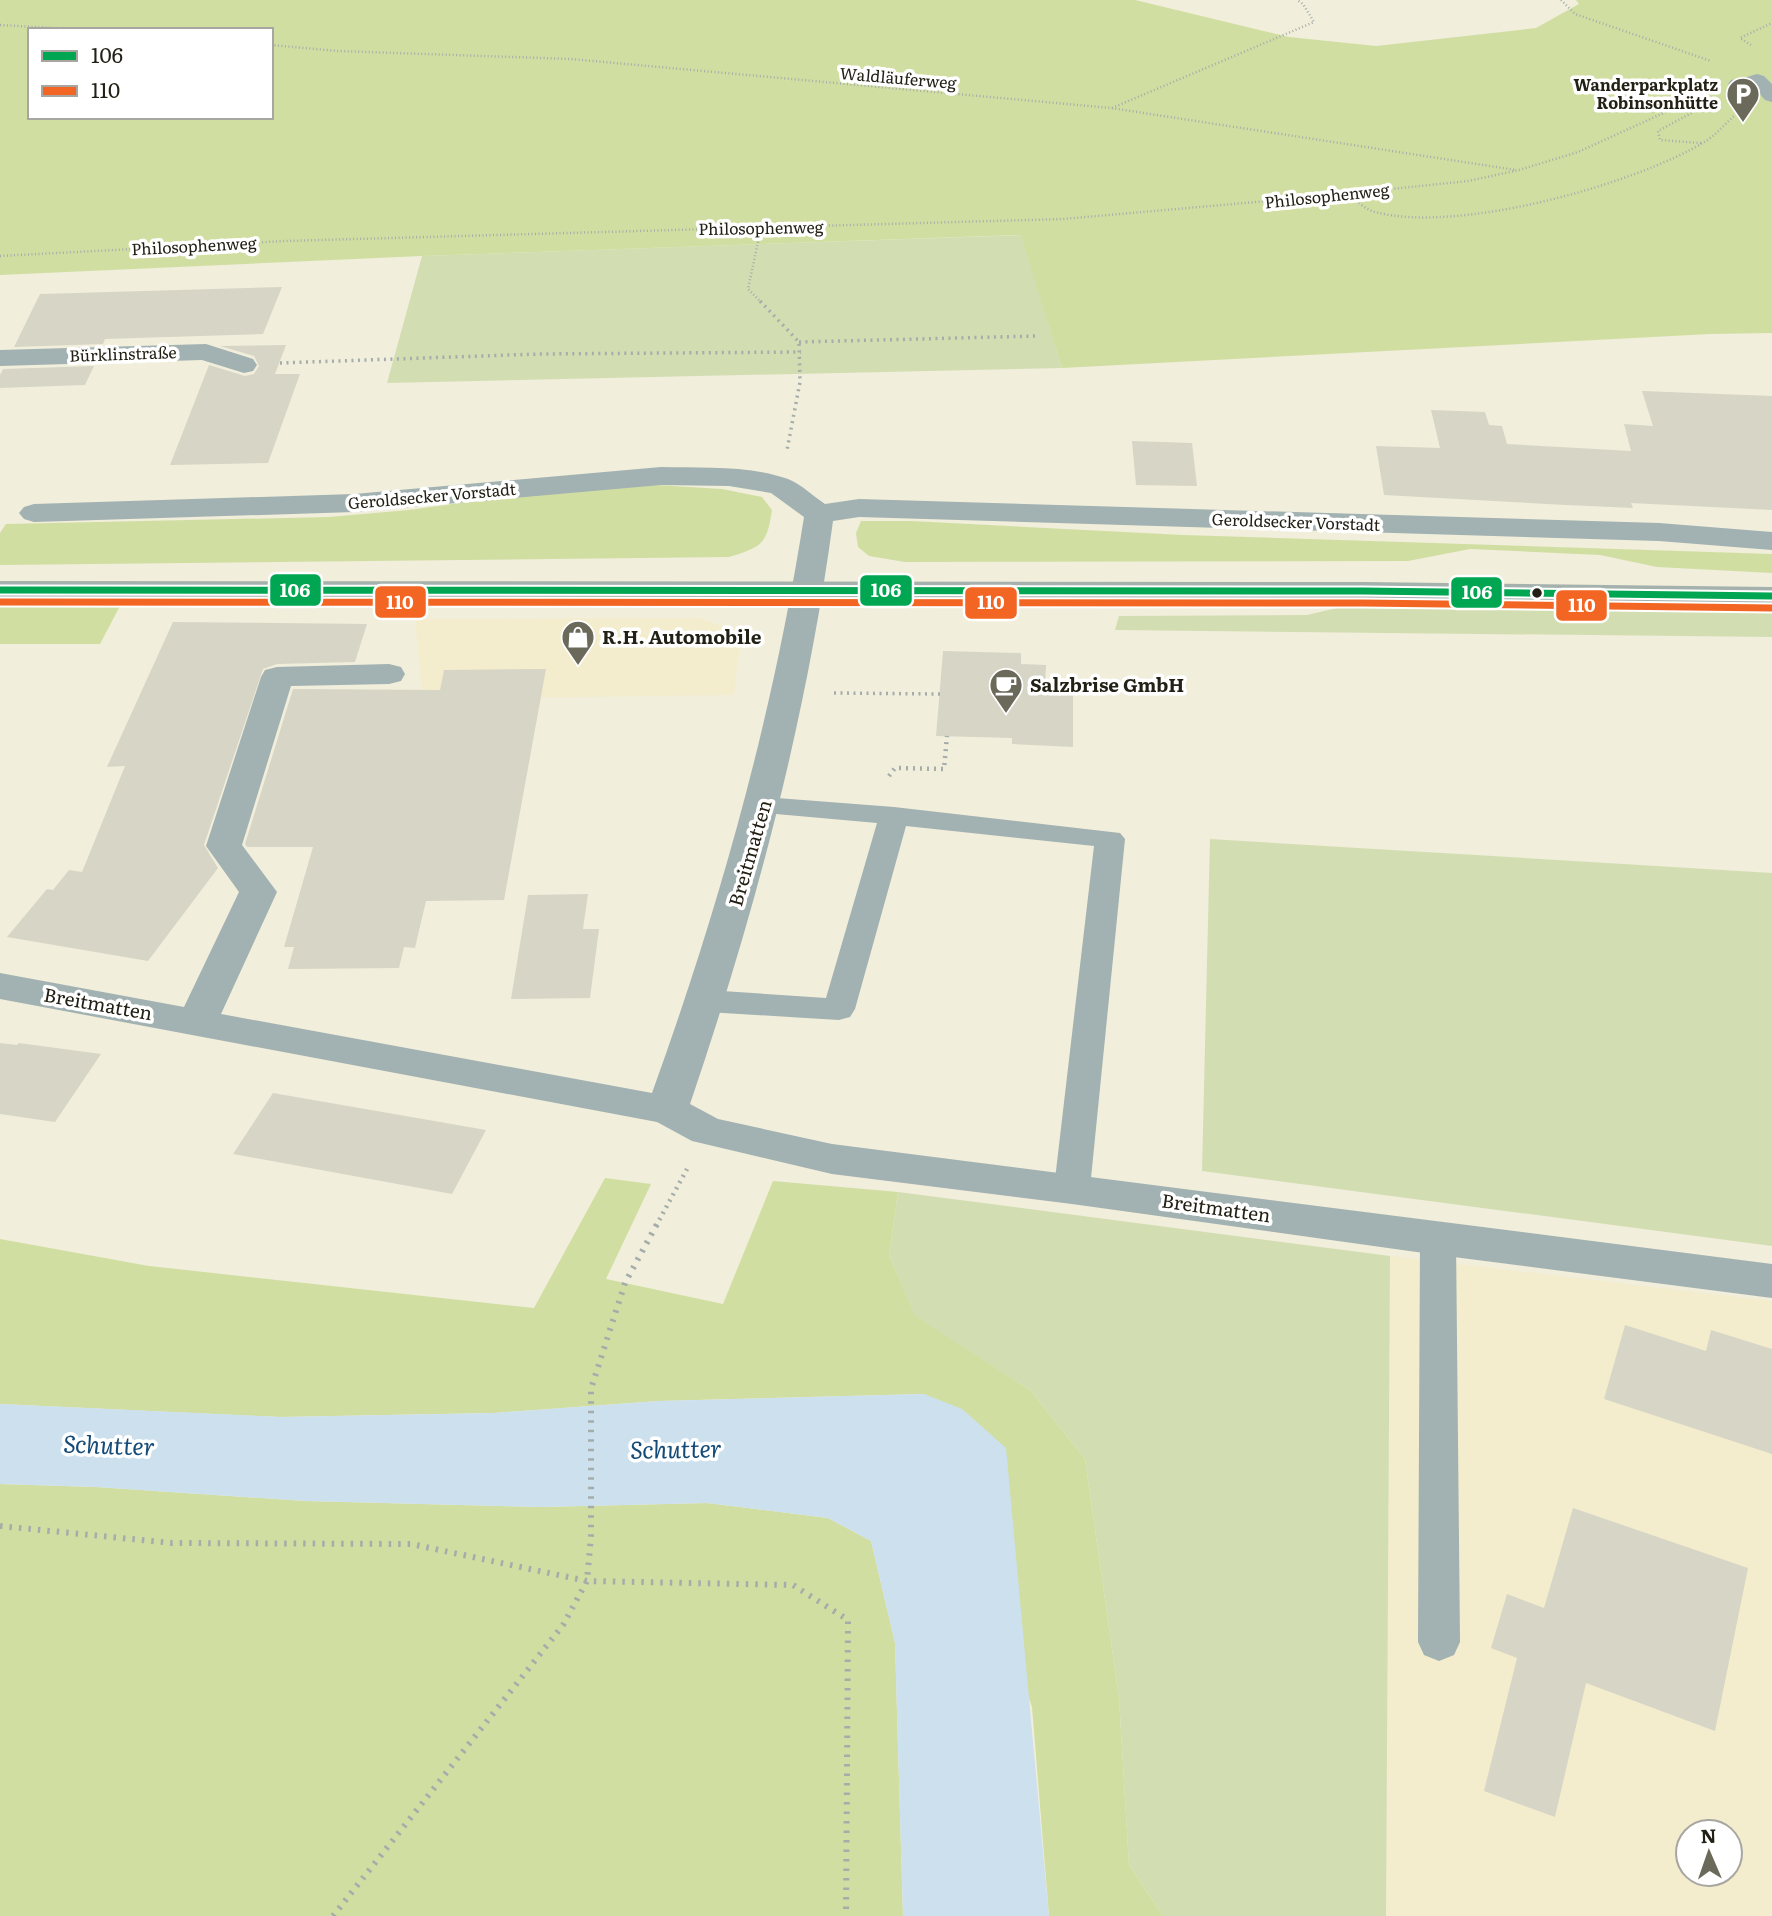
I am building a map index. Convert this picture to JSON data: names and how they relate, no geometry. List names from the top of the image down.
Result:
{
  "streets": {
    "street": ["Bürklinstraße", "Geroldsecker Vorstadt", "Breitmatten"],
    "path": ["Waldläuferweg", "Philosophenweg"]
  },
  "crossings": [
    ["Waldläuferweg", "Philosophenweg"]
  ],
  "water": ["Schutter"],
  "places": {
    "parking": ["Wanderparkplatz Robinsonhütte"],
    "shop": ["R.H. Automobile"],
    "cafe": ["Salzbrise GmbH"]
  },
  "lines": ["transit line 106", "transit line 110"],
  "legend": ["106", "110"],
  "north": "top"
}
